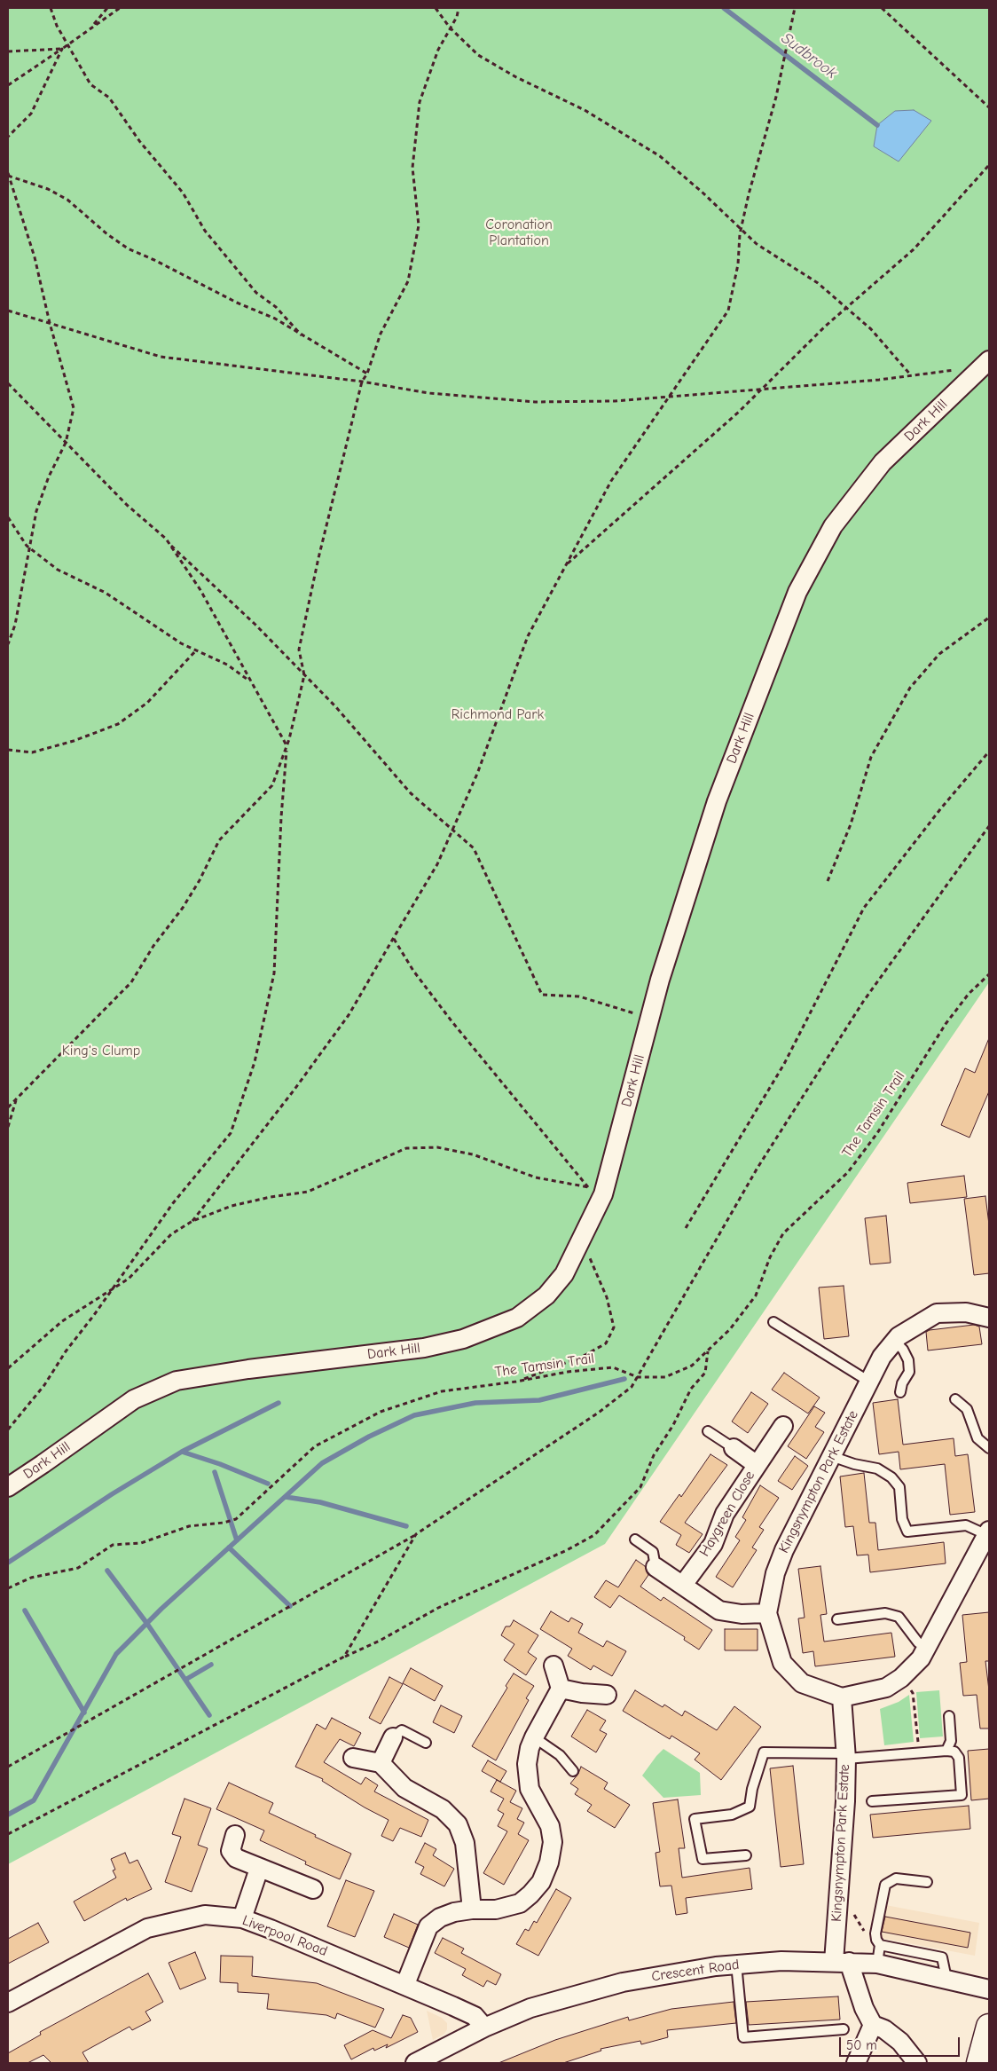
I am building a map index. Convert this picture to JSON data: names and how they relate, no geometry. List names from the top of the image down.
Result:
{
  "streets": {
    "street": [
      "Dark Hill",
      "Kingsnympton Park Estate",
      "Haygreen Close",
      "Liverpool Road",
      "Crescent Road"
    ],
    "path": ["The Tamsin Trail"]
  },
  "crossings": [
    ["Kingsnympton Park Estate", "Crescent Road"],
    ["Liverpool Road", "Crescent Road"]
  ],
  "water": ["Sudbrook"],
  "parks": ["Coronation Plantation", "Richmond Park", "King's Clump"],
  "scale_bar": "50 m"
}
